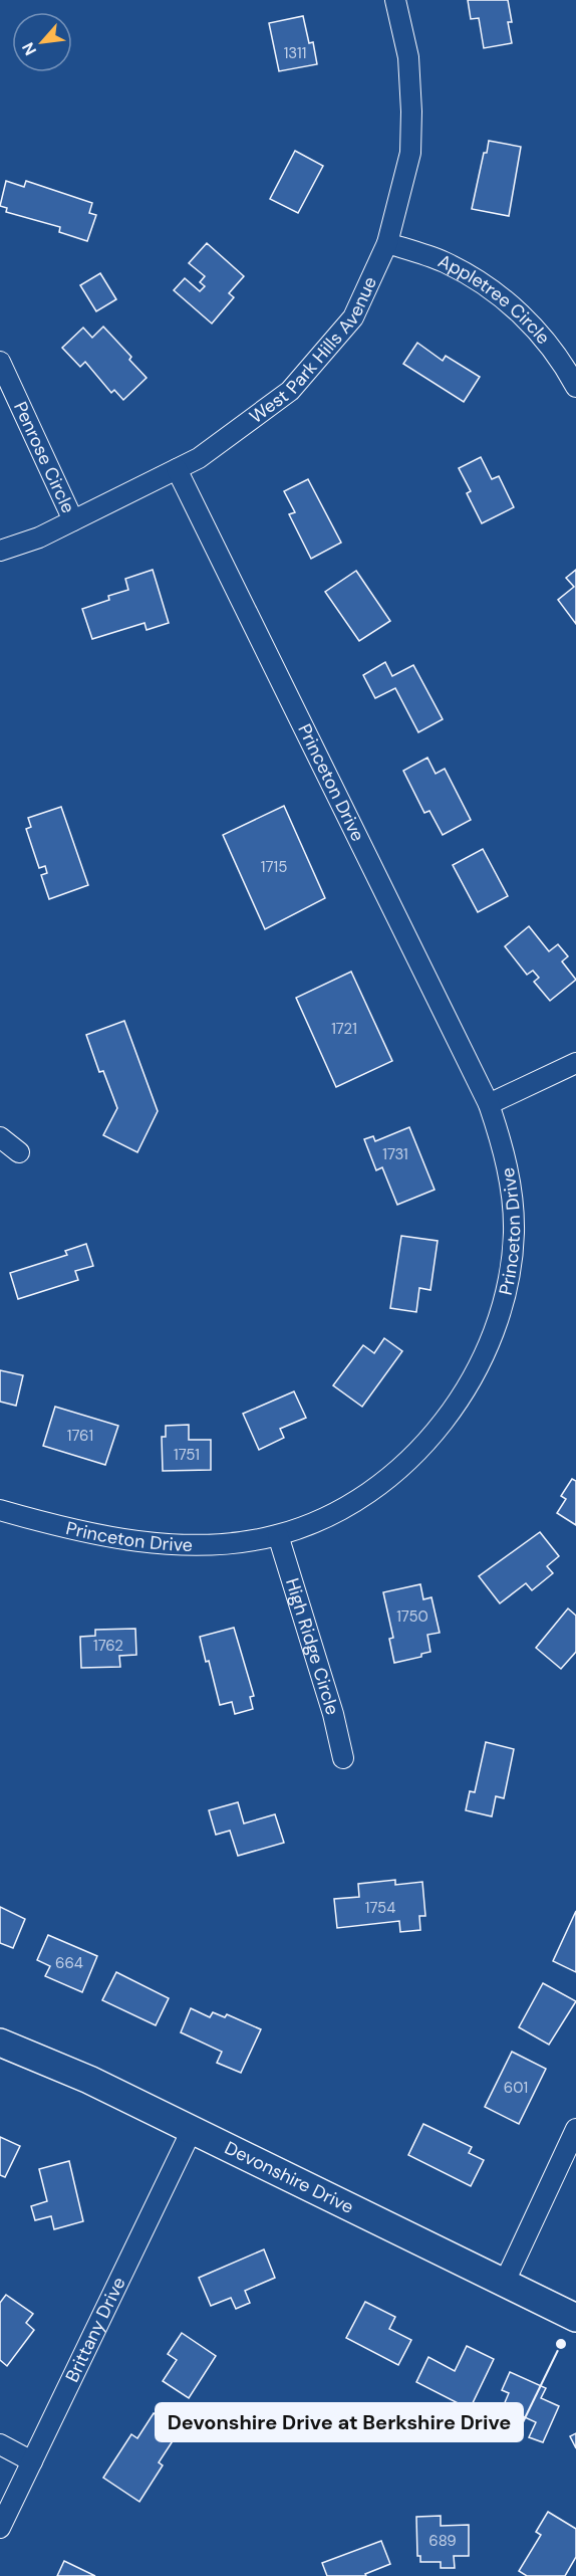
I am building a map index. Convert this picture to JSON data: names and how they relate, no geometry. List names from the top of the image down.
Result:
{
  "streets": {
    "street": [
      "Appletree Circle",
      "West Park Hills Avenue",
      "Penrose Circle",
      "Princeton Drive",
      "High Ridge Circle",
      "Devonshire Drive",
      "Brittany Drive"
    ]
  },
  "crossings": [
    ["Appletree Circle", "West Park Hills Avenue"],
    ["West Park Hills Avenue", "Penrose Circle"],
    ["West Park Hills Avenue", "Princeton Drive"],
    ["Princeton Drive", "High Ridge Circle"],
    ["Devonshire Drive", "Brittany Drive"]
  ],
  "places": ["Devonshire Drive at Berkshire Drive"],
  "house_numbers": [
    "1311",
    "1715",
    "1721",
    "1731",
    "1761",
    "1751",
    "1750",
    "1762",
    "1754",
    "664",
    "601",
    "689"
  ],
  "north": "bottom left"
}
